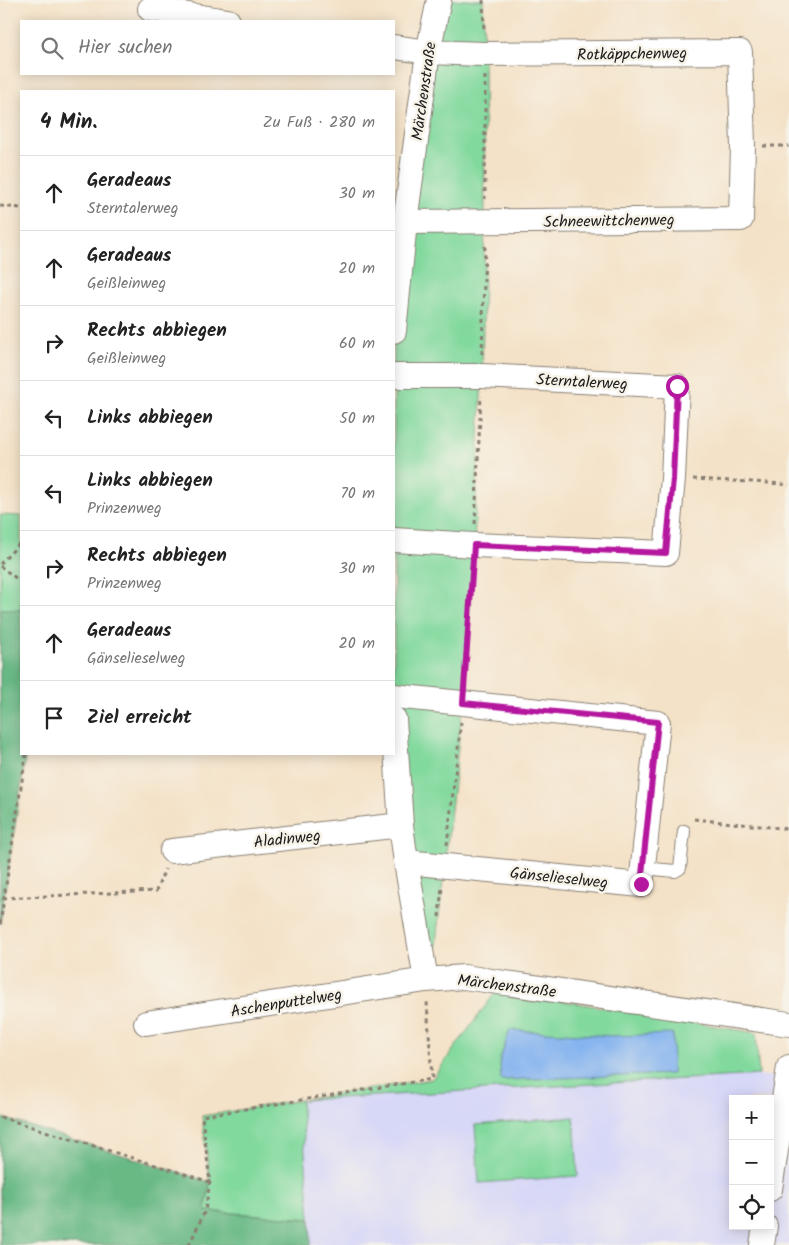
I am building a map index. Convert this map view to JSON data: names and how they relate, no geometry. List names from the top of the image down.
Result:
{
  "streets": {
    "street": [
      "Rotkäppchenweg",
      "Märchenstraße",
      "Schneewittchenweg",
      "Sterntalerweg",
      "Aladinweg",
      "Gänselieselweg",
      "Aschenputtelweg"
    ]
  },
  "crossings": [
    ["Rotkäppchenweg", "Märchenstraße"],
    ["Rotkäppchenweg", "Schneewittchenweg"],
    ["Märchenstraße", "Schneewittchenweg"],
    ["Märchenstraße", "Aschenputtelweg"]
  ],
  "page": {
    "search": "Hier suchen",
    "heading": ["4 Min.", "Zu Fuß · 280 m"],
    "list": [
      ["Geradeaus", "Sterntalerweg", "30 m"],
      ["Geradeaus", "Geißleinweg", "20 m"],
      ["Rechts abbiegen", "Geißleinweg", "60 m"],
      ["Links abbiegen", "50 m"],
      ["Links abbiegen", "Prinzenweg", "70 m"],
      ["Rechts abbiegen", "Prinzenweg", "30 m"],
      ["Geradeaus", "Gänselieselweg", "20 m"],
      "Ziel erreicht"
    ],
    "map_buttons": ["+", "−"]
  }
}
